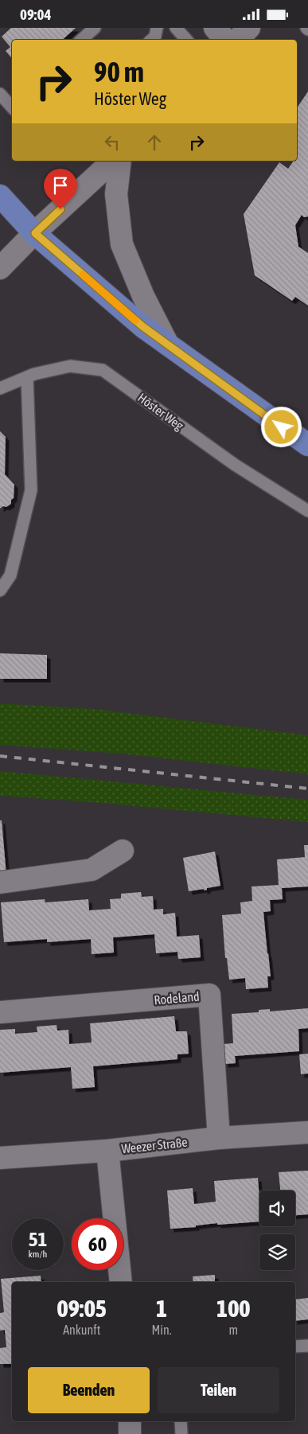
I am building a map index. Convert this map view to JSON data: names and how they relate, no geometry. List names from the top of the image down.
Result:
{
  "streets": {
    "street": ["Rodeland", "Weezer Straße"],
    "lane": ["Höster Weg"]
  },
  "crossings": [
    ["Rodeland", "Weezer Straße"]
  ],
  "page": {
    "status": "09:04",
    "turn": ["90 m", "Höster Weg"],
    "speed": "51 km/h",
    "limit": "60",
    "eta": [
      "09:05",
      "Ankunft",
      "1",
      "Min.",
      "100",
      "m"
    ],
    "buttons": ["Beenden", "Teilen"]
  }
}
